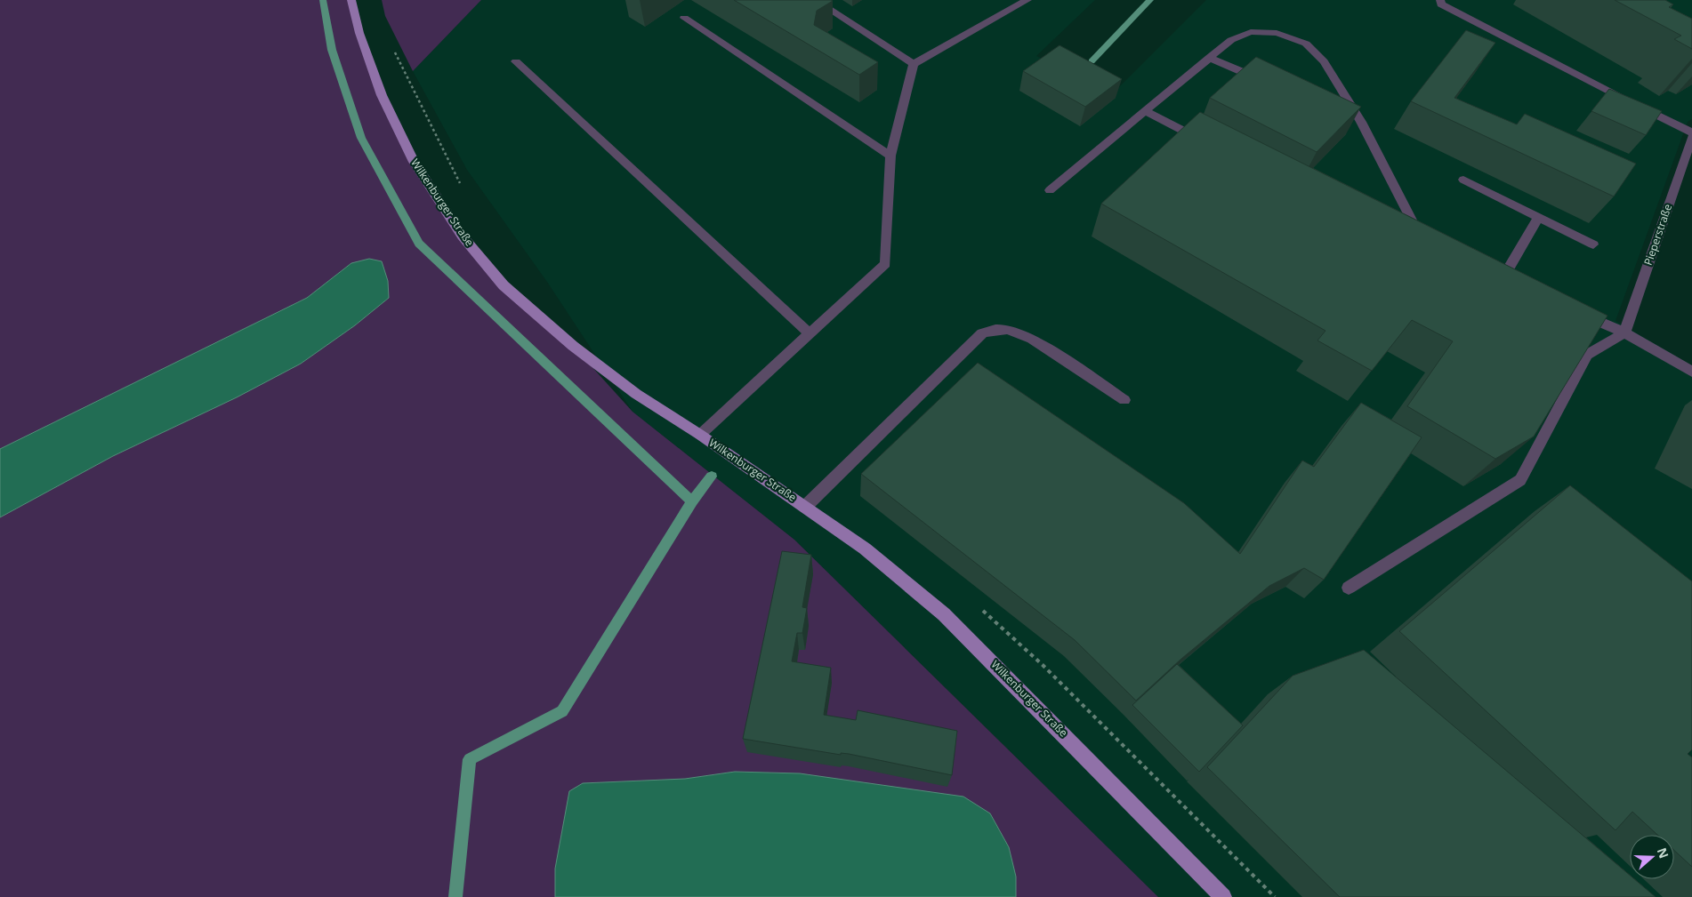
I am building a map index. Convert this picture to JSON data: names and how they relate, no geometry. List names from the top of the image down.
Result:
{
  "streets": {
    "main road": ["Wilkenburger Straße"],
    "street": ["Pieperstraße"]
  },
  "north": "right"
}
